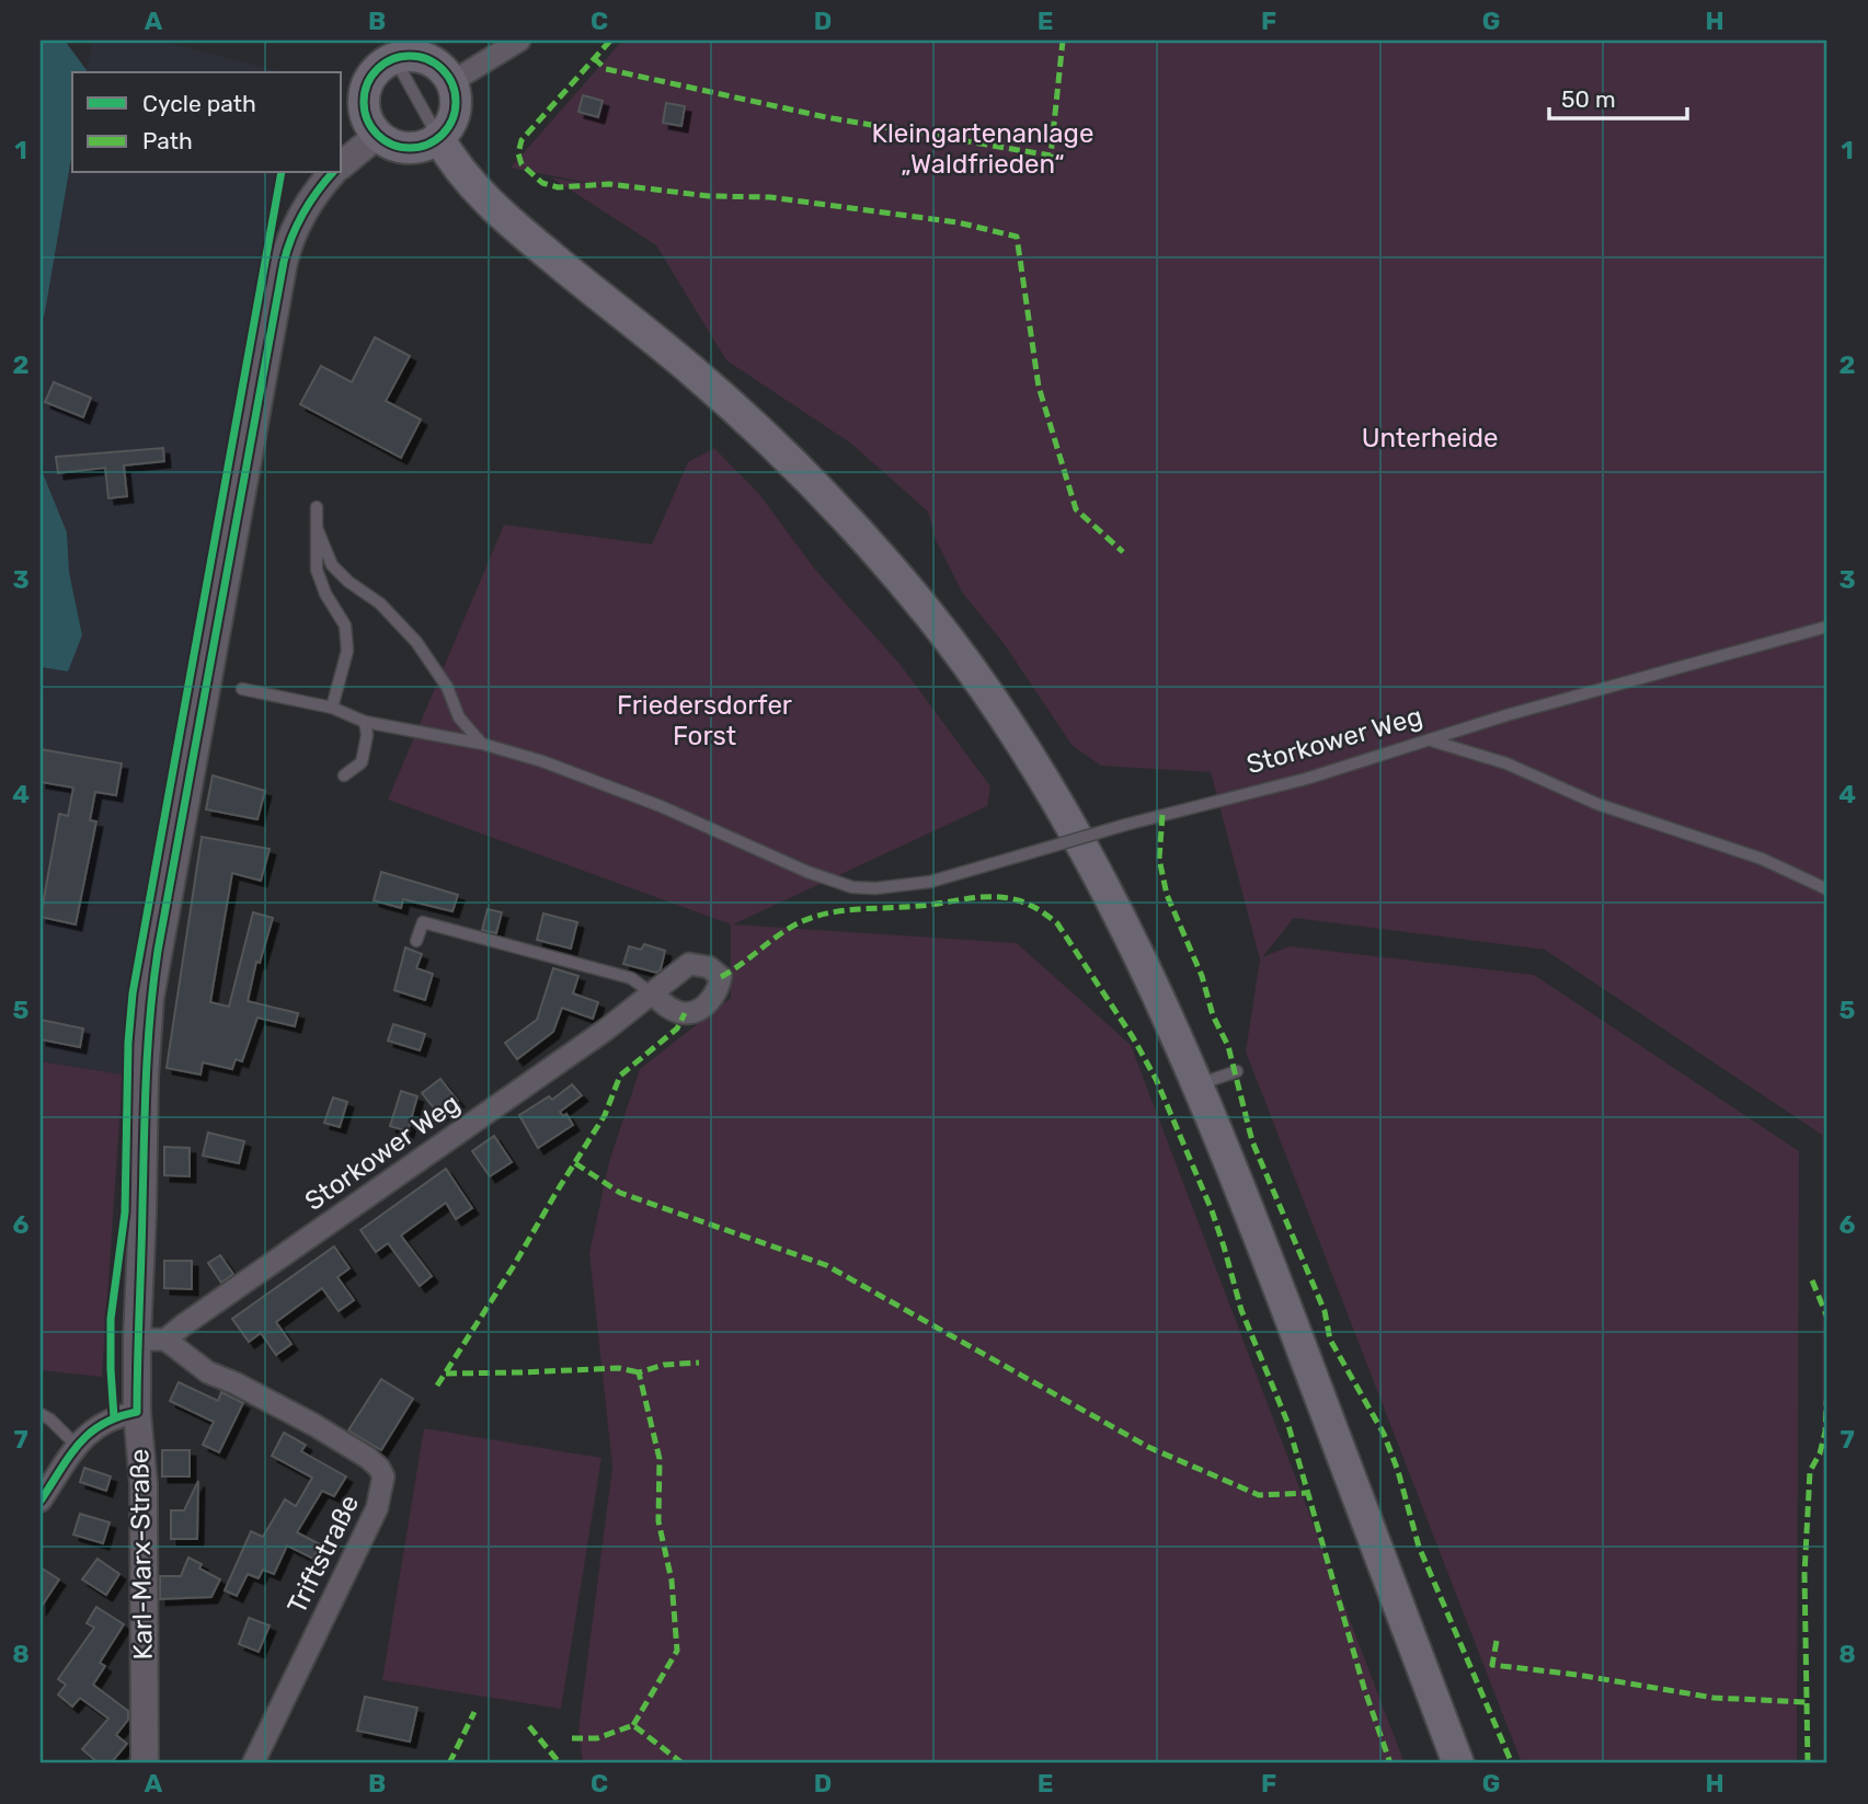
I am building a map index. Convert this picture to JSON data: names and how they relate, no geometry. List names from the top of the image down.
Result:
{
  "streets": {
    "street": ["Storkower Weg", "Karl-Marx-Straße", "Triftstraße"]
  },
  "crossings": [
    ["Storkower Weg", "Triftstraße"]
  ],
  "parks": ["Kleingartenanlage „Waldfrieden“", "Unterheide", "Friedersdorfer Forst"],
  "legend": ["Cycle path", "Path"],
  "scale_bar": "50 m",
  "grid": {
    "columns": [
      "A",
      "B",
      "C",
      "D",
      "E",
      "F",
      "G",
      "H"
    ],
    "rows": [
      "1",
      "2",
      "3",
      "4",
      "5",
      "6",
      "7",
      "8"
    ]
  }
}
